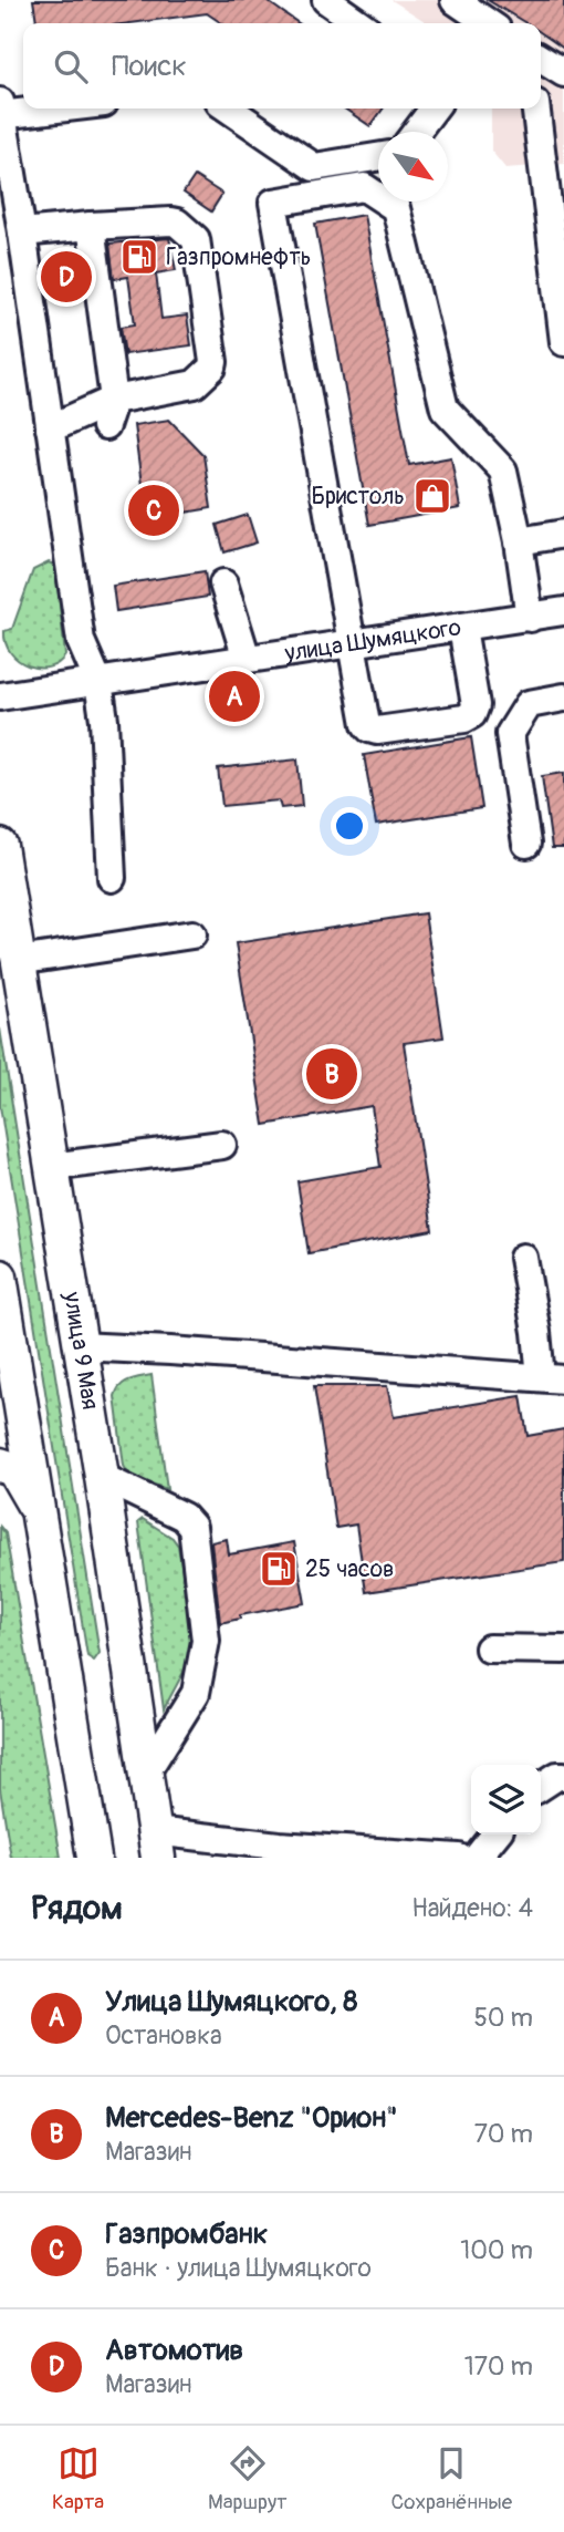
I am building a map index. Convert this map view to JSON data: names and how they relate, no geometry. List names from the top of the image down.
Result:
{
  "streets": {
    "main road": ["улица 9 Мая"],
    "street": ["улица Шумяцкого"]
  },
  "places": {
    "fuel station": ["Газпромнефть", "25 часов"],
    "shop": ["Бристоль"]
  },
  "north": "bottom right",
  "page": {
    "search": "Поиск",
    "pins": [
      "D",
      "C",
      "A",
      "B"
    ],
    "heading": ["Рядом", "Найдено: 4"],
    "list": [
      {
        "mark": "A",
        "name": "Улица Шумяцкого, 8",
        "note": "Остановка",
        "value": "50 m"
      },
      {
        "mark": "B",
        "name": "Mercedes-Benz \"Орион\"",
        "note": "Магазин",
        "value": "70 m"
      },
      {
        "mark": "C",
        "name": "Газпромбанк",
        "note": "Банк · улица Шумяцкого",
        "value": "100 m"
      },
      {
        "mark": "D",
        "name": "Автомотив",
        "note": "Магазин",
        "value": "170 m"
      }
    ],
    "nav": ["Карта", "Маршрут", "Сохранённые"]
  }
}
